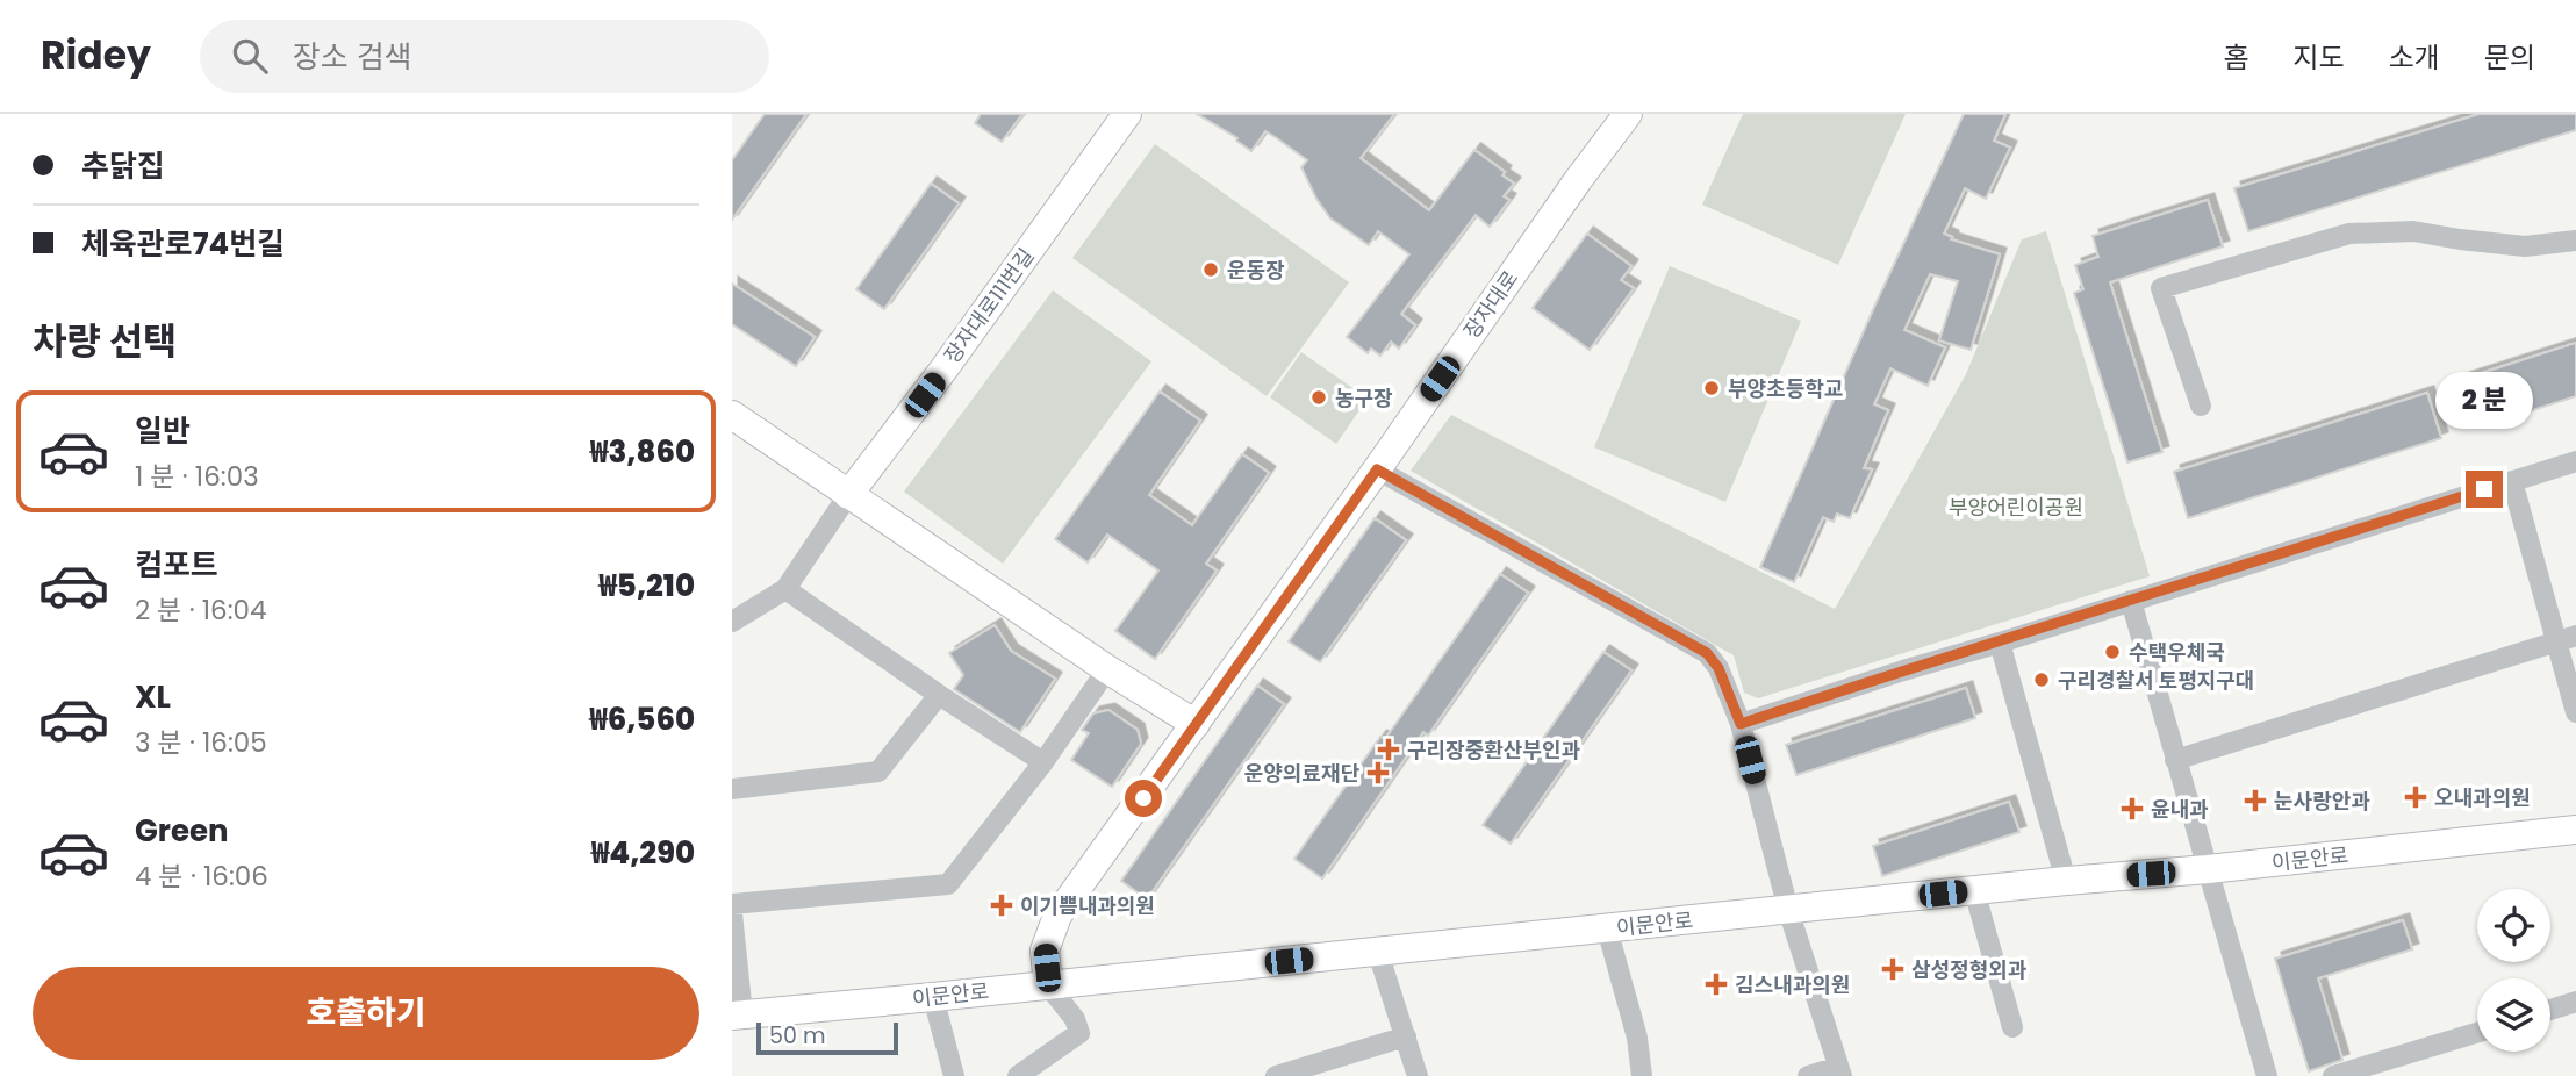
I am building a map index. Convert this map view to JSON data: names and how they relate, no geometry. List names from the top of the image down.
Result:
{
  "streets": {
    "street": ["장자대로", "장자대로111번길", "이문안로"]
  },
  "crossings": [
    ["장자대로", "이문안로"]
  ],
  "parks": ["부양어린이공원"],
  "places": {
    "other": [
      "운동장",
      "부양초등학교",
      "농구장",
      "수택우체국",
      "구리경찰서 토평지구대"
    ],
    "health": [
      "구리장중환산부인과",
      "운양의료재단",
      "오내과의원",
      "눈사랑안과",
      "윤내과",
      "이기쁨내과의원",
      "삼성정형외과",
      "김스내과의원"
    ]
  },
  "scale_bar": "50 m",
  "page": {
    "header": "Ridey",
    "search": "장소 검색",
    "nav": [
      "홈",
      "지도",
      "소개",
      "문의"
    ],
    "banner": ["추닭집", "체육관로74번길"],
    "heading": "차량 선택",
    "bubble": "2 분",
    "list": [
      {
        "name": "일반",
        "note": "1 분 · 16:03",
        "value": "₩3,860"
      },
      {
        "name": "컴포트",
        "note": "2 분 · 16:04",
        "value": "₩5,210"
      },
      {
        "name": "XL",
        "note": "3 분 · 16:05",
        "value": "₩6,560"
      },
      {
        "name": "Green",
        "note": "4 분 · 16:06",
        "value": "₩4,290"
      }
    ],
    "buttons": "호출하기",
    "scale": "50 m"
  }
}
